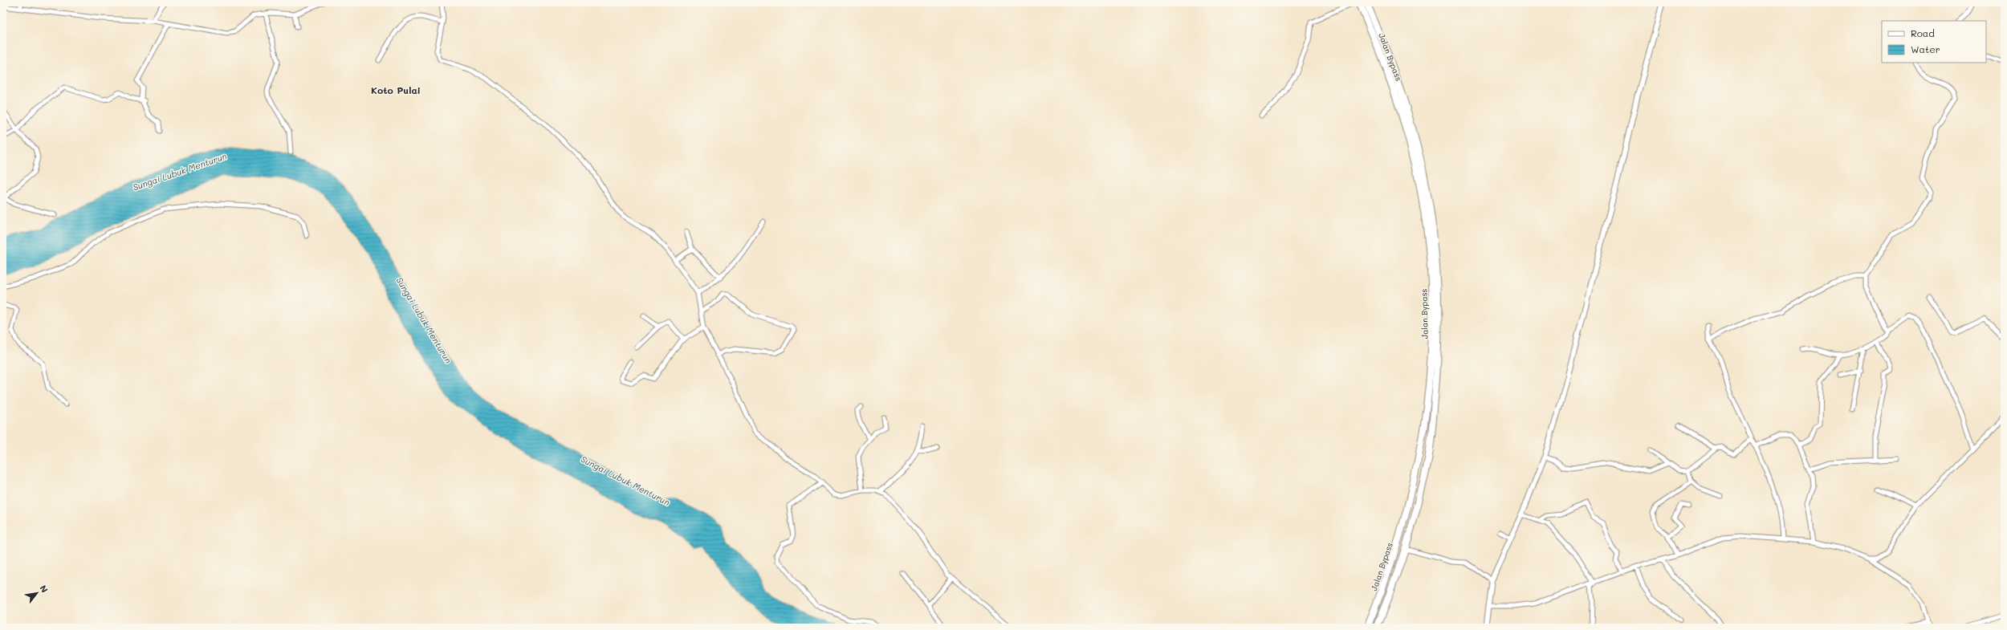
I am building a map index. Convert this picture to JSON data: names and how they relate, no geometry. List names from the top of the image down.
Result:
{
  "streets": {
    "highway": ["Jalan Bypass"]
  },
  "districts": ["Koto Pulai"],
  "water": ["Sungai Lubuk Menturun"],
  "legend": ["Road", "Water"],
  "north": "top right"
}
